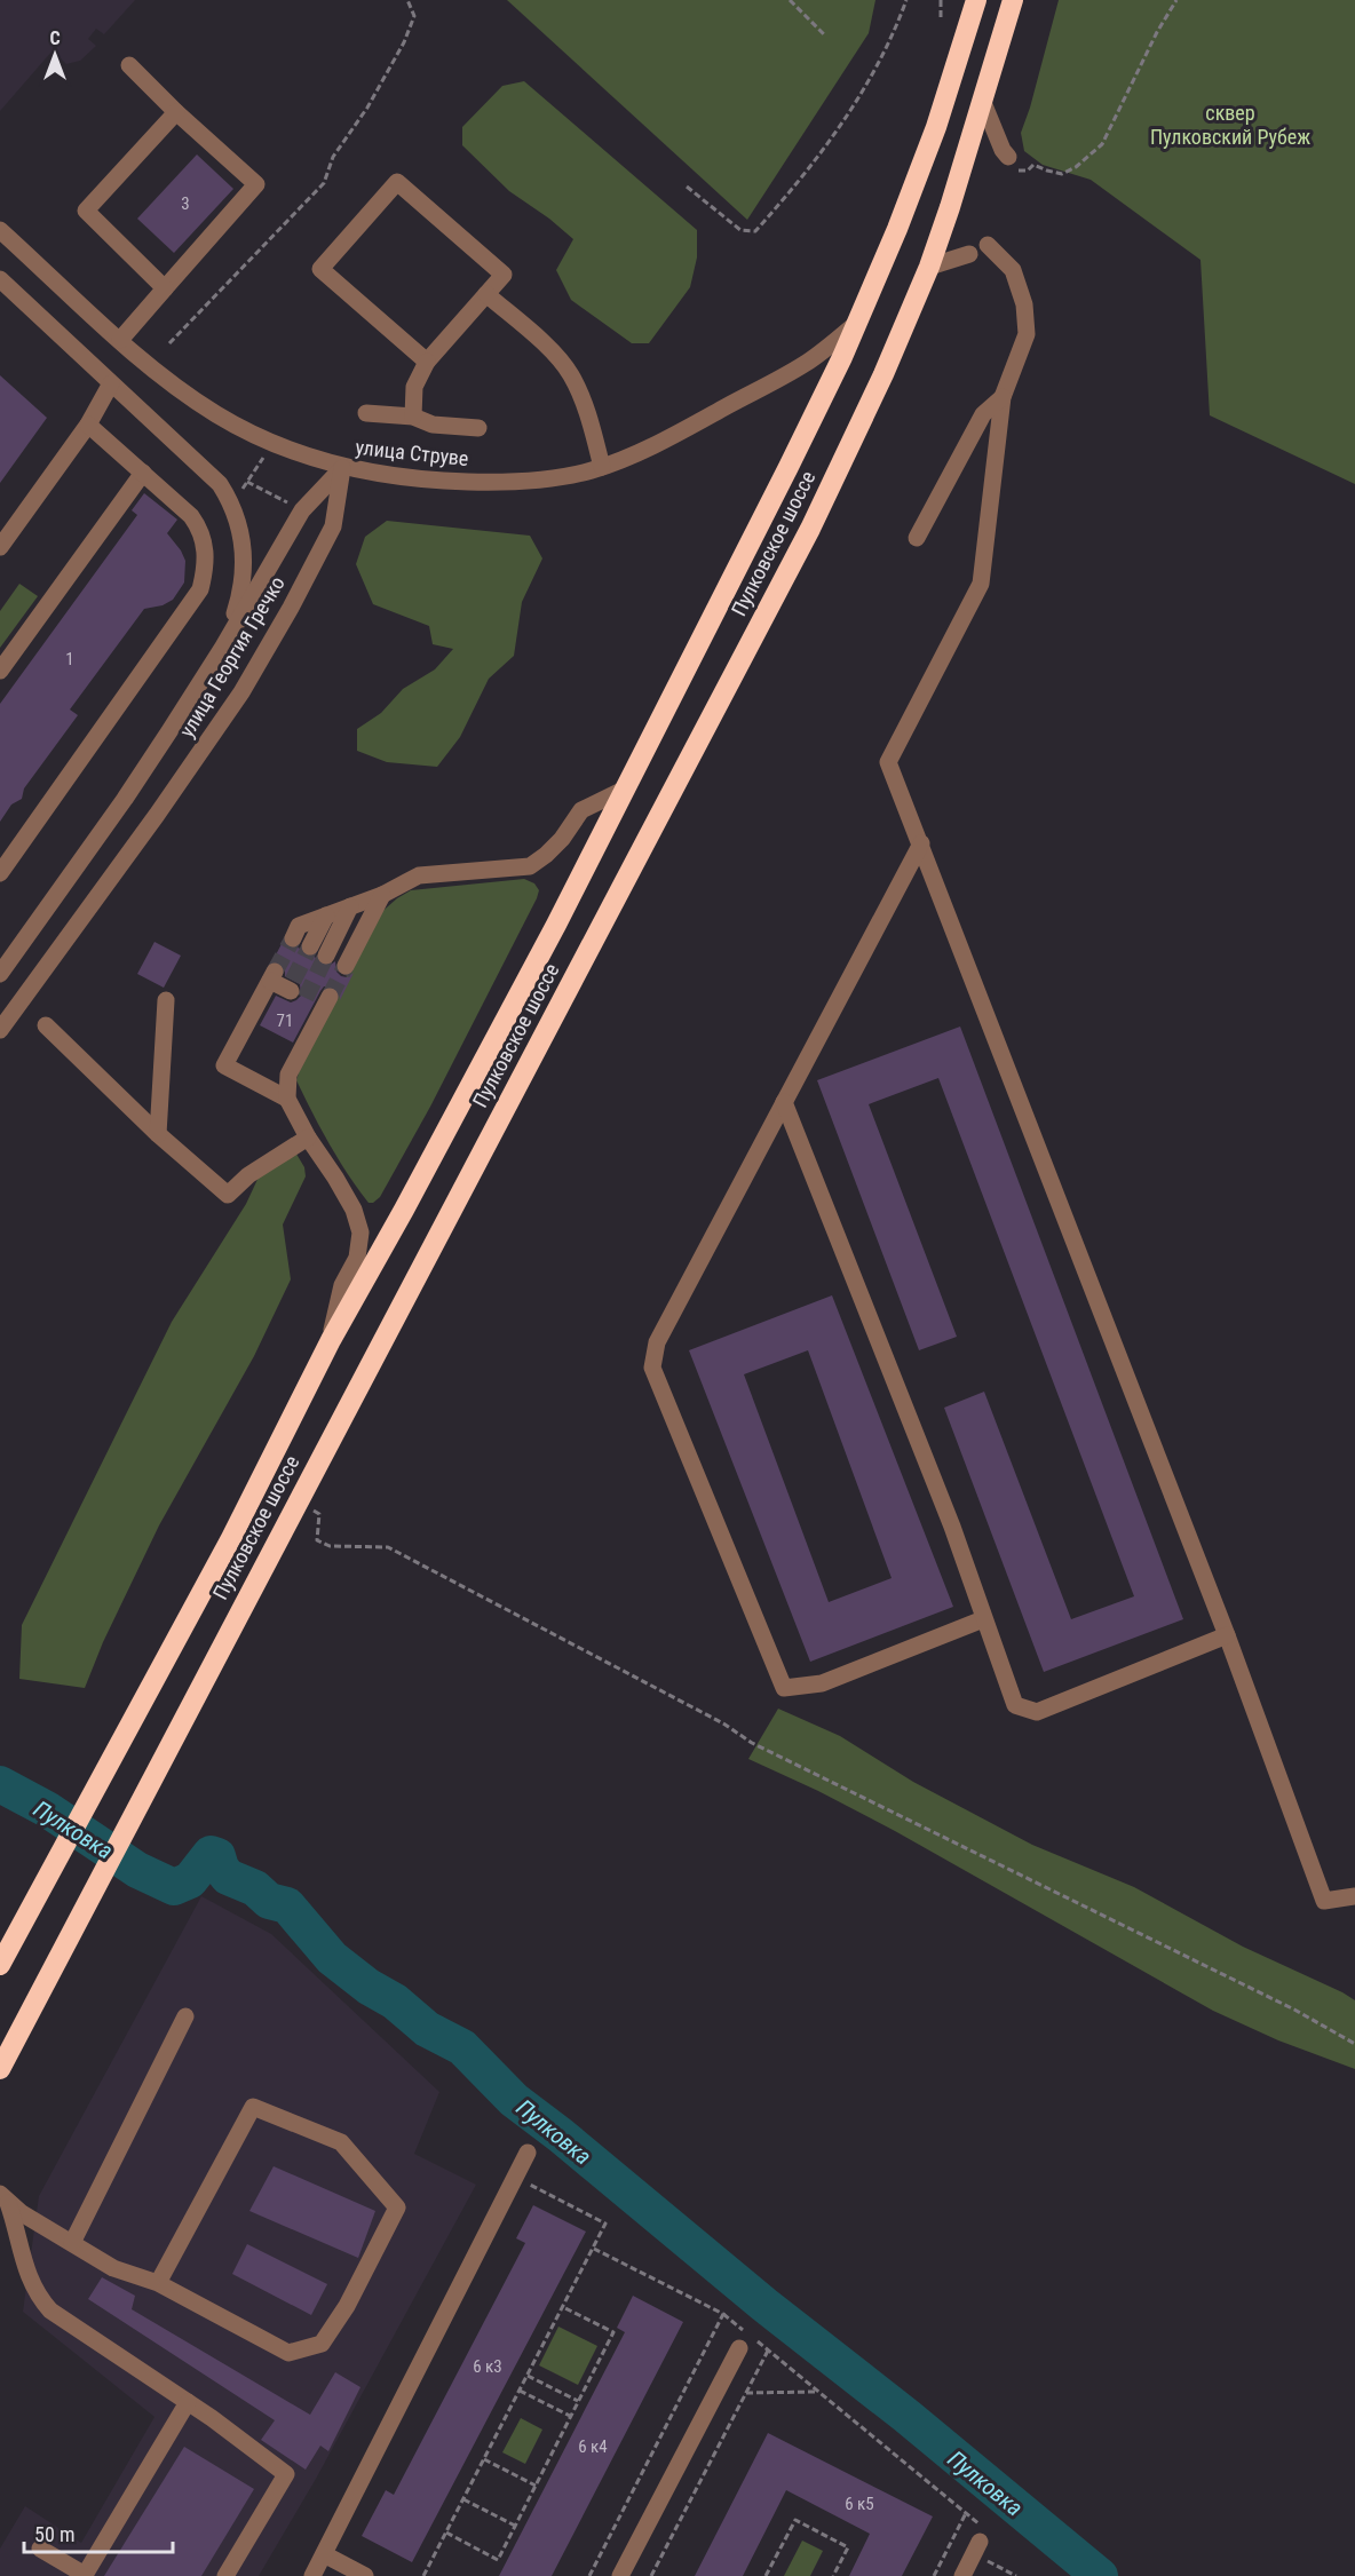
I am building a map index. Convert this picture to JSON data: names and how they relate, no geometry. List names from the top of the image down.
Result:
{
  "streets": {
    "highway": ["Пулковское шоссе"],
    "street": ["улица Струве", "улица Георгия Гречко"]
  },
  "crossings": [
    ["улица Струве", "Пулковское шоссе"],
    ["улица Струве", "улица Георгия Гречко"]
  ],
  "water": ["Пулковка"],
  "parks": ["сквер Пулковский Рубеж"],
  "house_numbers": [
    "3",
    "1",
    "71",
    "6 к3",
    "6 к4",
    "6 к5"
  ],
  "scale_bar": "50 m",
  "north": "top"
}
